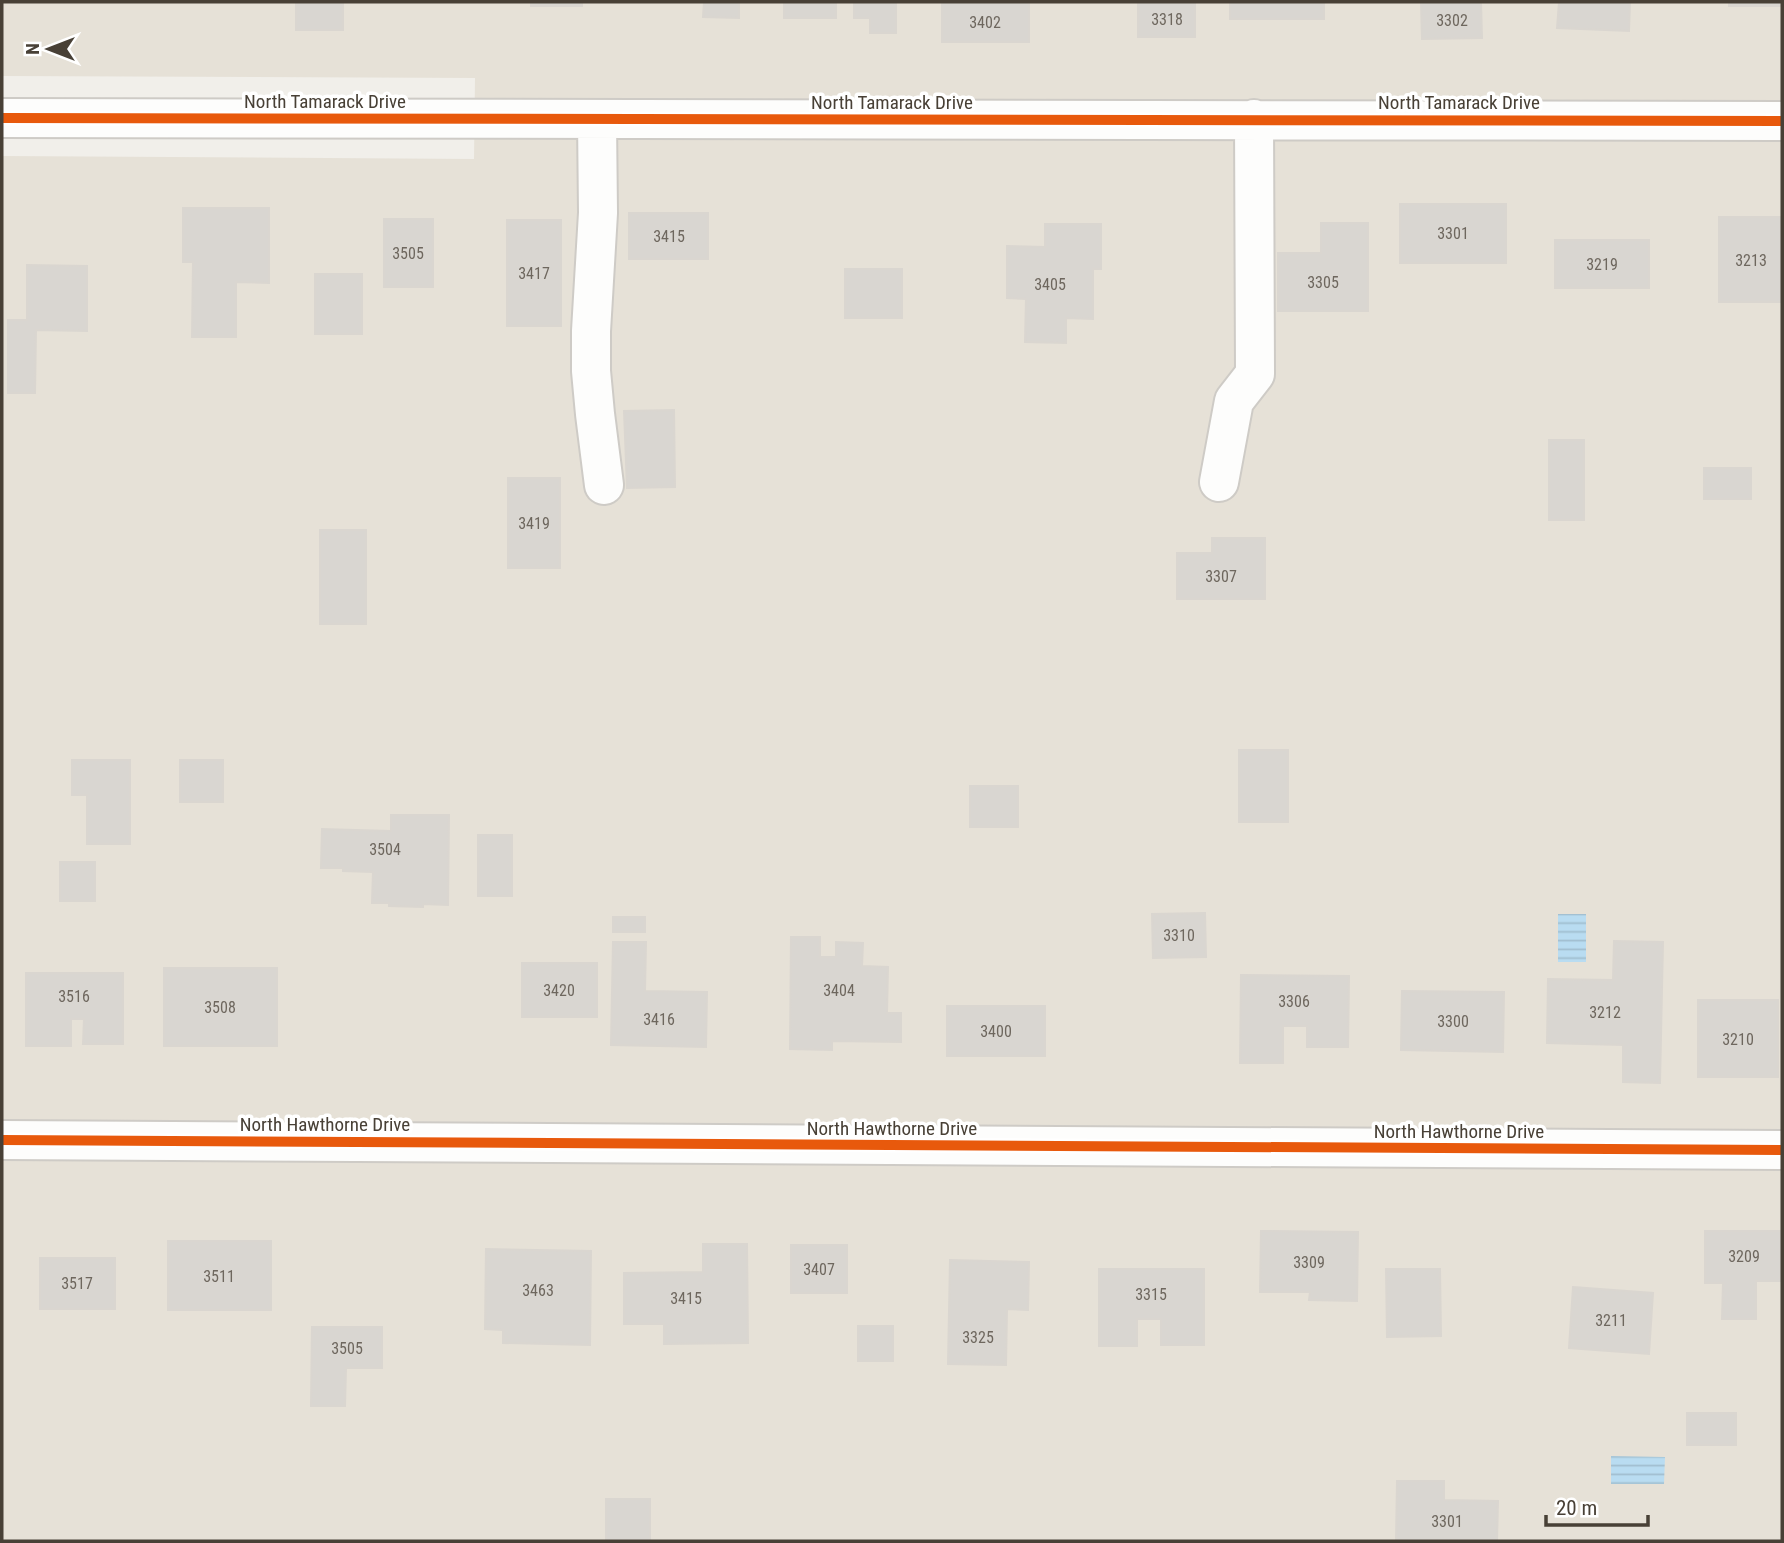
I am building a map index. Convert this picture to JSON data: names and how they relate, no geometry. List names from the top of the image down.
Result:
{
  "streets": {
    "street": ["North Tamarack Drive", "North Hawthorne Drive"]
  },
  "house_numbers": [
    "3318",
    "3302",
    "3402",
    "3301",
    "3415",
    "3505",
    "3213",
    "3219",
    "3417",
    "3305",
    "3405",
    "3419",
    "3307",
    "3504",
    "3310",
    "3420",
    "3404",
    "3516",
    "3306",
    "3508",
    "3212",
    "3416",
    "3300",
    "3400",
    "3210",
    "3209",
    "3309",
    "3407",
    "3511",
    "3517",
    "3463",
    "3315",
    "3415",
    "3211",
    "3325",
    "3505",
    "3301"
  ],
  "scale_bar": "20 m",
  "north": "left"
}
